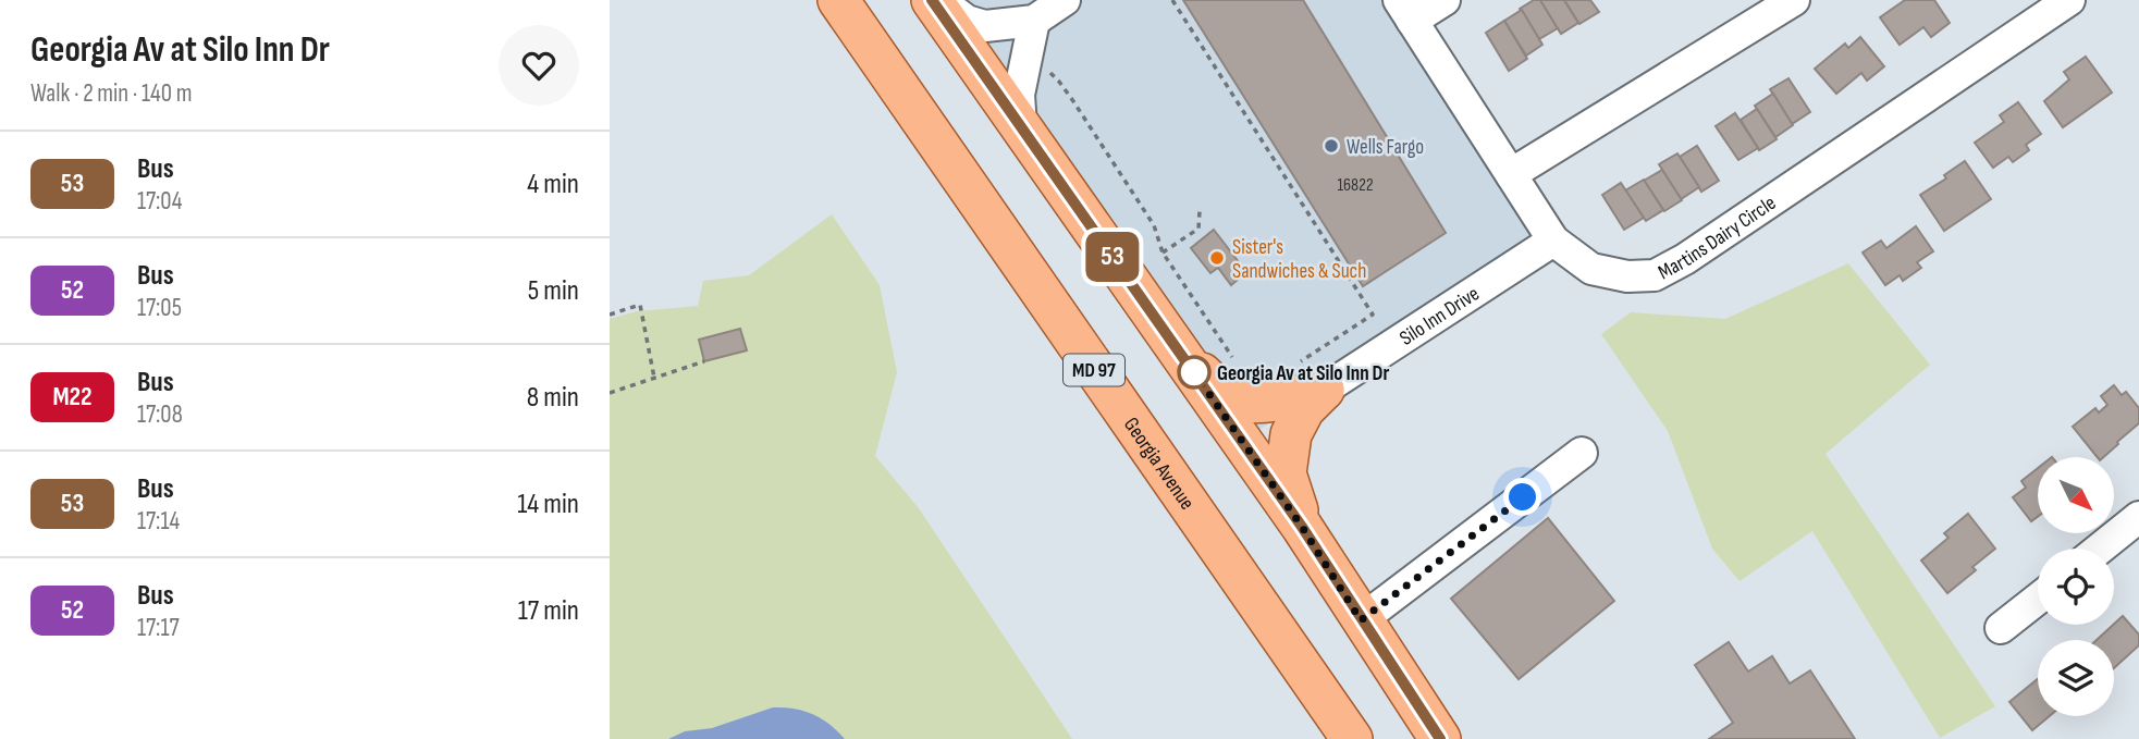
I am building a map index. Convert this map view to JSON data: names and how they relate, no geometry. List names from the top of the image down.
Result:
{
  "streets": {
    "main road": ["MD 97", "Georgia Avenue"],
    "street": ["Martins Dairy Circle", "Silo Inn Drive"]
  },
  "crossings": [
    ["Martins Dairy Circle", "Silo Inn Drive"]
  ],
  "places": ["Wells Fargo", "Sister's Sandwiches & Such", "Georgia Av at Silo Inn Dr"],
  "lines": ["bus line 53"],
  "house_numbers": ["16822"],
  "north": "bottom right",
  "page": {
    "heading": ["Georgia Av at Silo Inn Dr", "Walk · 2 min · 140 m"],
    "on_map": "53",
    "list": [
      {
        "mark": "53",
        "name": "Bus",
        "note": "17:04",
        "value": "4 min"
      },
      {
        "mark": "52",
        "name": "Bus",
        "note": "17:05",
        "value": "5 min"
      },
      {
        "mark": "M22",
        "name": "Bus",
        "note": "17:08",
        "value": "8 min"
      },
      {
        "mark": "53",
        "name": "Bus",
        "note": "17:14",
        "value": "14 min"
      },
      {
        "mark": "52",
        "name": "Bus",
        "note": "17:17",
        "value": "17 min"
      }
    ]
  }
}
